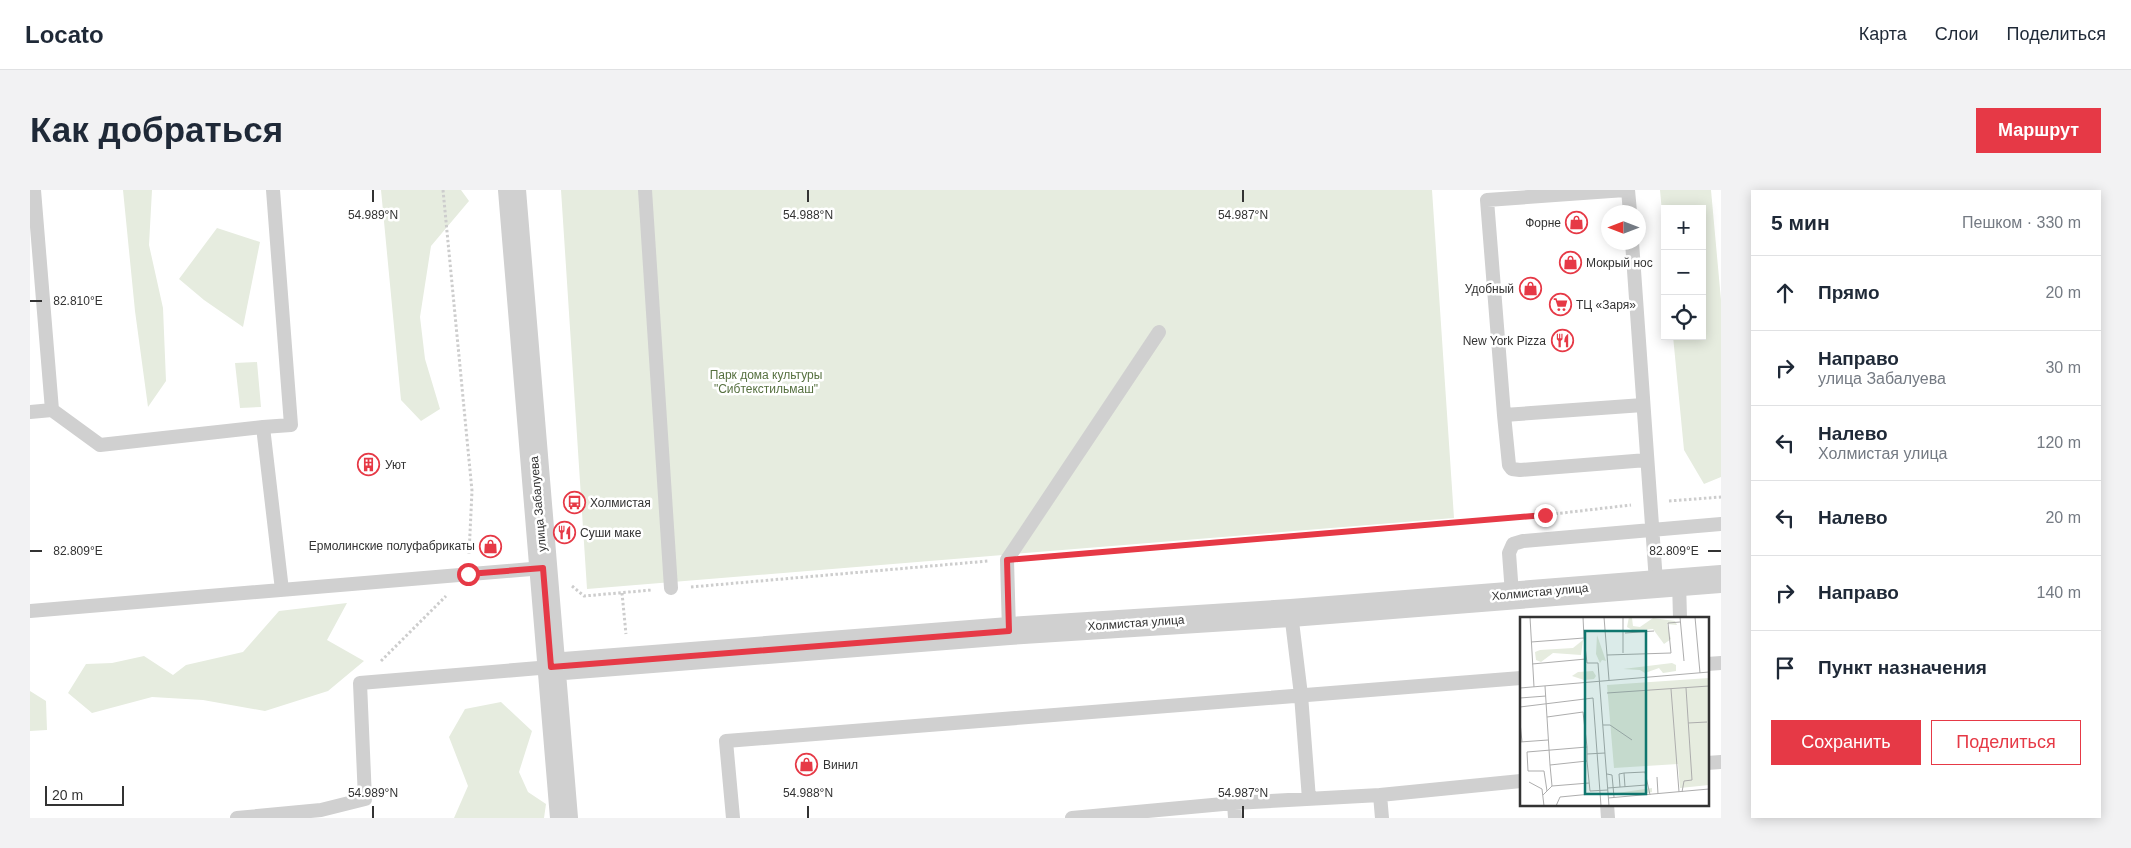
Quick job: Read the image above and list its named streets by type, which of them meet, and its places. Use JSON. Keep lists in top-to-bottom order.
{
  "streets": {
    "street": ["улица Забалуева", "Холмистая улица"]
  },
  "crossings": [
    ["улица Забалуева", "Холмистая улица"]
  ],
  "parks": ["Парк дома культуры \"Сибтекстильмаш\""],
  "places": {
    "shop": [
      "Форне",
      "Мокрый нос",
      "Удобный",
      "Ермолинские полуфабрикаты",
      "Винил"
    ],
    "supermarket": ["ТЦ «Заря»"],
    "restaurant": ["New York Pizza", "Суши маке"],
    "building": ["Уют"],
    "bus stop": ["Холмистая"]
  },
  "scale_bar": "20 m",
  "north": "left",
  "page": {
    "header": "Locato",
    "nav": ["Карта", "Слои", "Поделиться"],
    "buttons": [
      "Маршрут",
      ["Сохранить", "Поделиться"]
    ],
    "title": "Как добраться",
    "heading": ["5 мин", "Пешком · 330 m"],
    "map_buttons": ["+", "−"],
    "list": [
      ["Прямо", "20 m"],
      ["Направо", "улица Забалуева", "30 m"],
      ["Налево", "Холмистая улица", "120 m"],
      ["Налево", "20 m"],
      ["Направо", "140 m"],
      "Пункт назначения"
    ],
    "scale": "20 m"
  },
  "coordinates": [
    "54.989°N",
    "54.988°N",
    "54.987°N",
    "82.810°E",
    "82.809°E"
  ]
}
